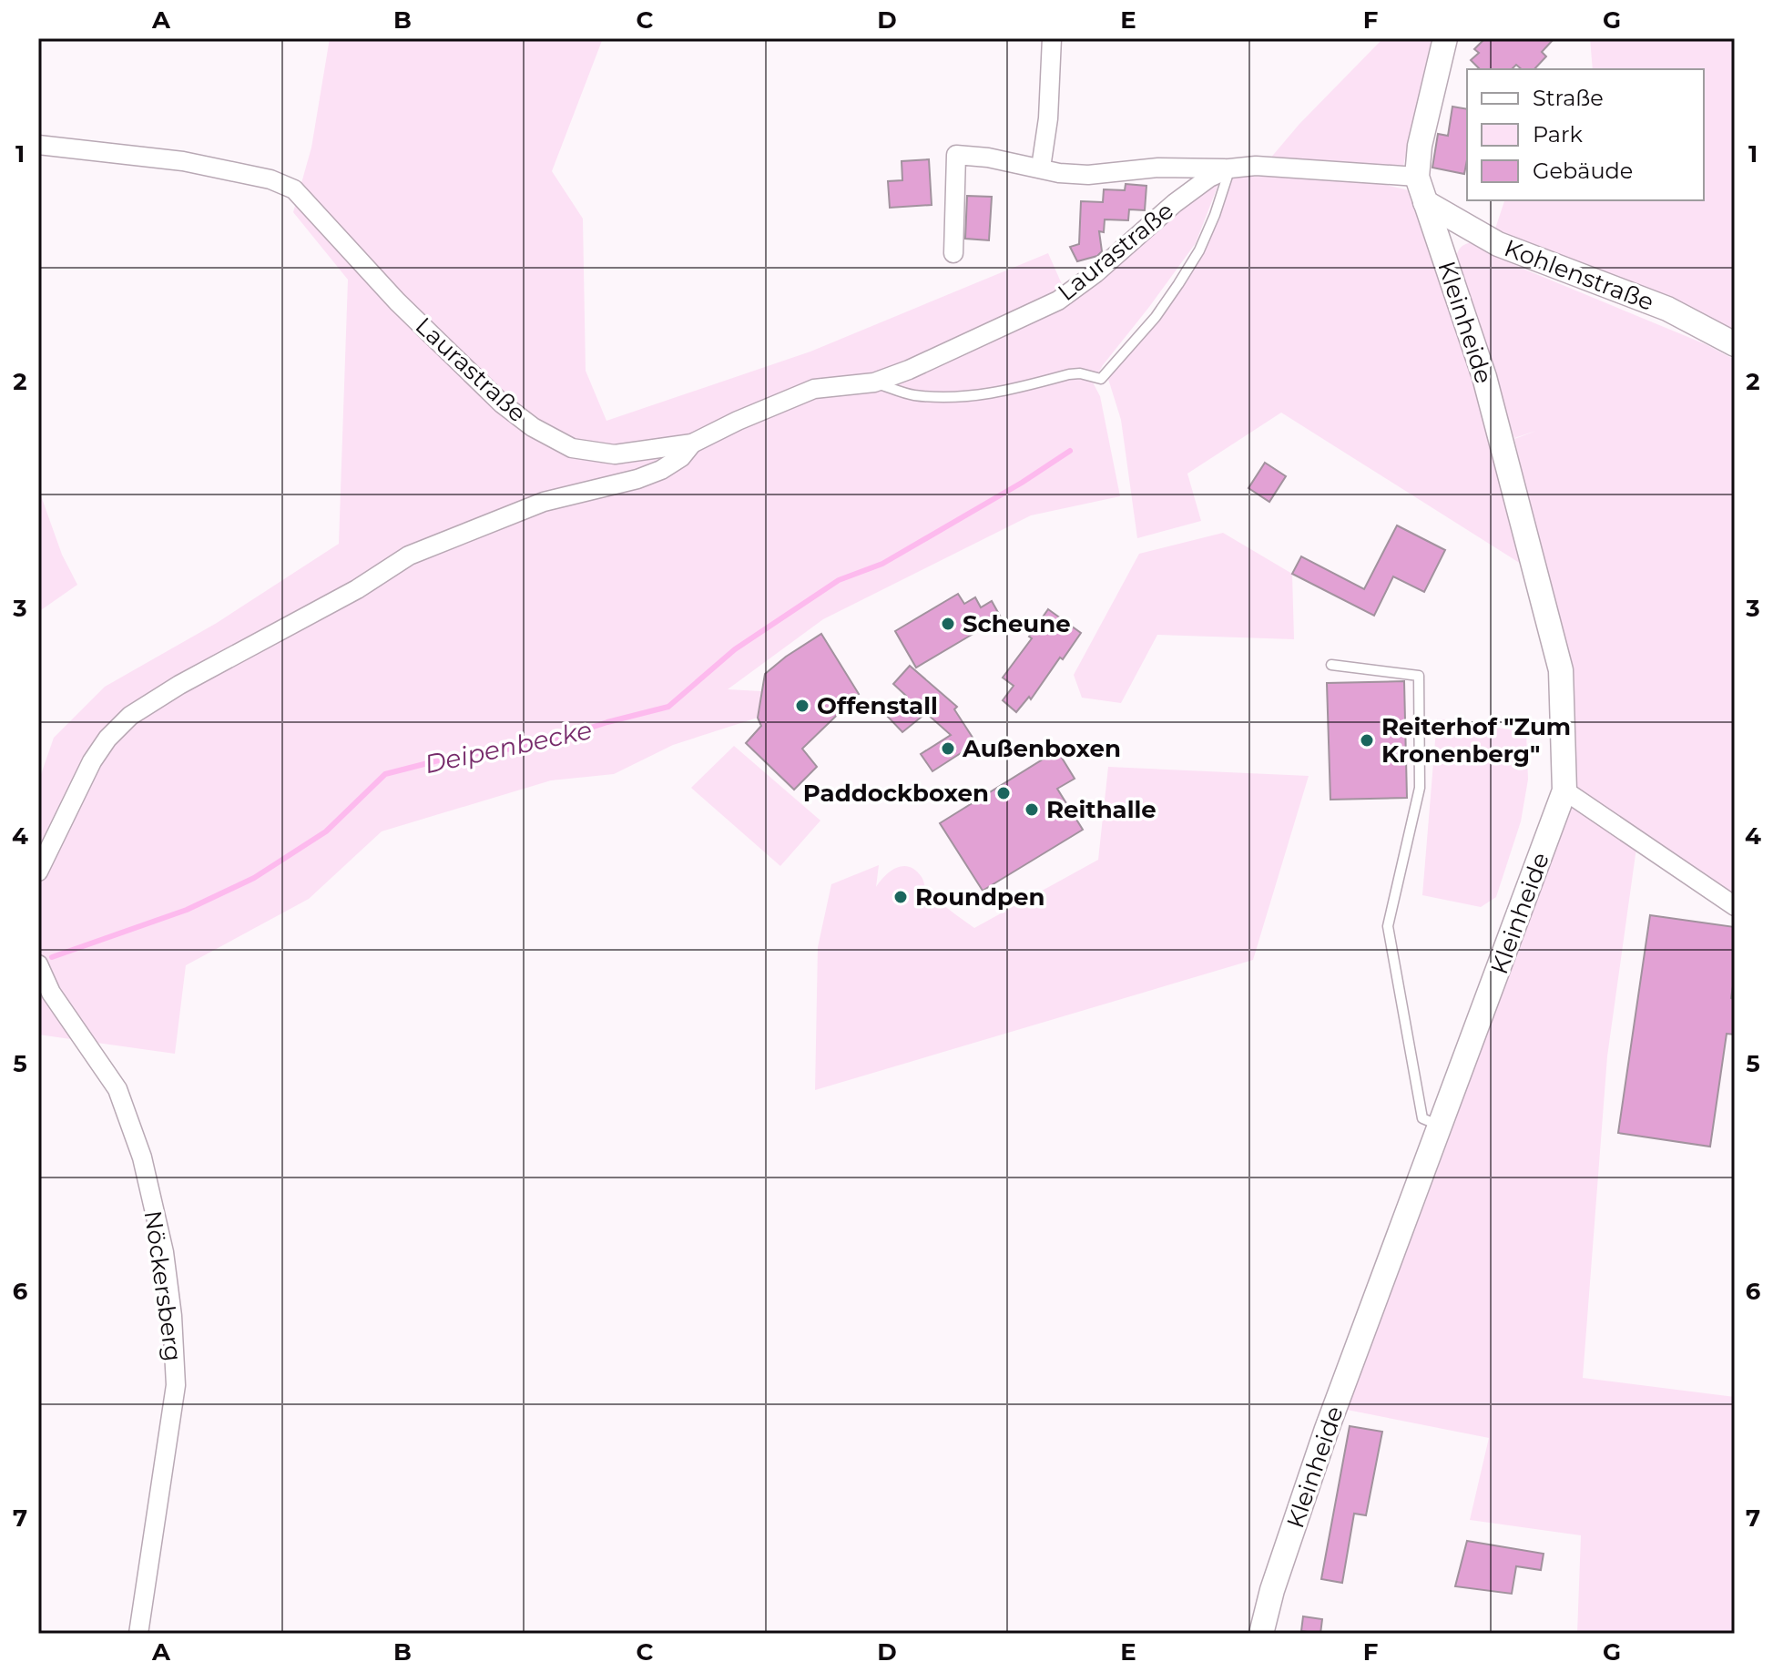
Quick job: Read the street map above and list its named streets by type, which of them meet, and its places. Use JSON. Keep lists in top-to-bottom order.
{
  "streets": {
    "street": [
      "Laurastraße",
      "Kohlenstraße",
      "Kleinheide",
      "Nöckersberg"
    ]
  },
  "crossings": [
    ["Laurastraße", "Kleinheide"],
    ["Kohlenstraße", "Kleinheide"]
  ],
  "water": ["Deipenbecke"],
  "places": [
    "Scheune",
    "Offenstall",
    "Reiterhof \"Zum Kronenberg\"",
    "Außenboxen",
    "Paddockboxen",
    "Reithalle",
    "Roundpen"
  ],
  "legend": ["Straße", "Park", "Gebäude"],
  "grid": {
    "columns": [
      "A",
      "B",
      "C",
      "D",
      "E",
      "F",
      "G"
    ],
    "rows": [
      "1",
      "2",
      "3",
      "4",
      "5",
      "6",
      "7"
    ]
  }
}
